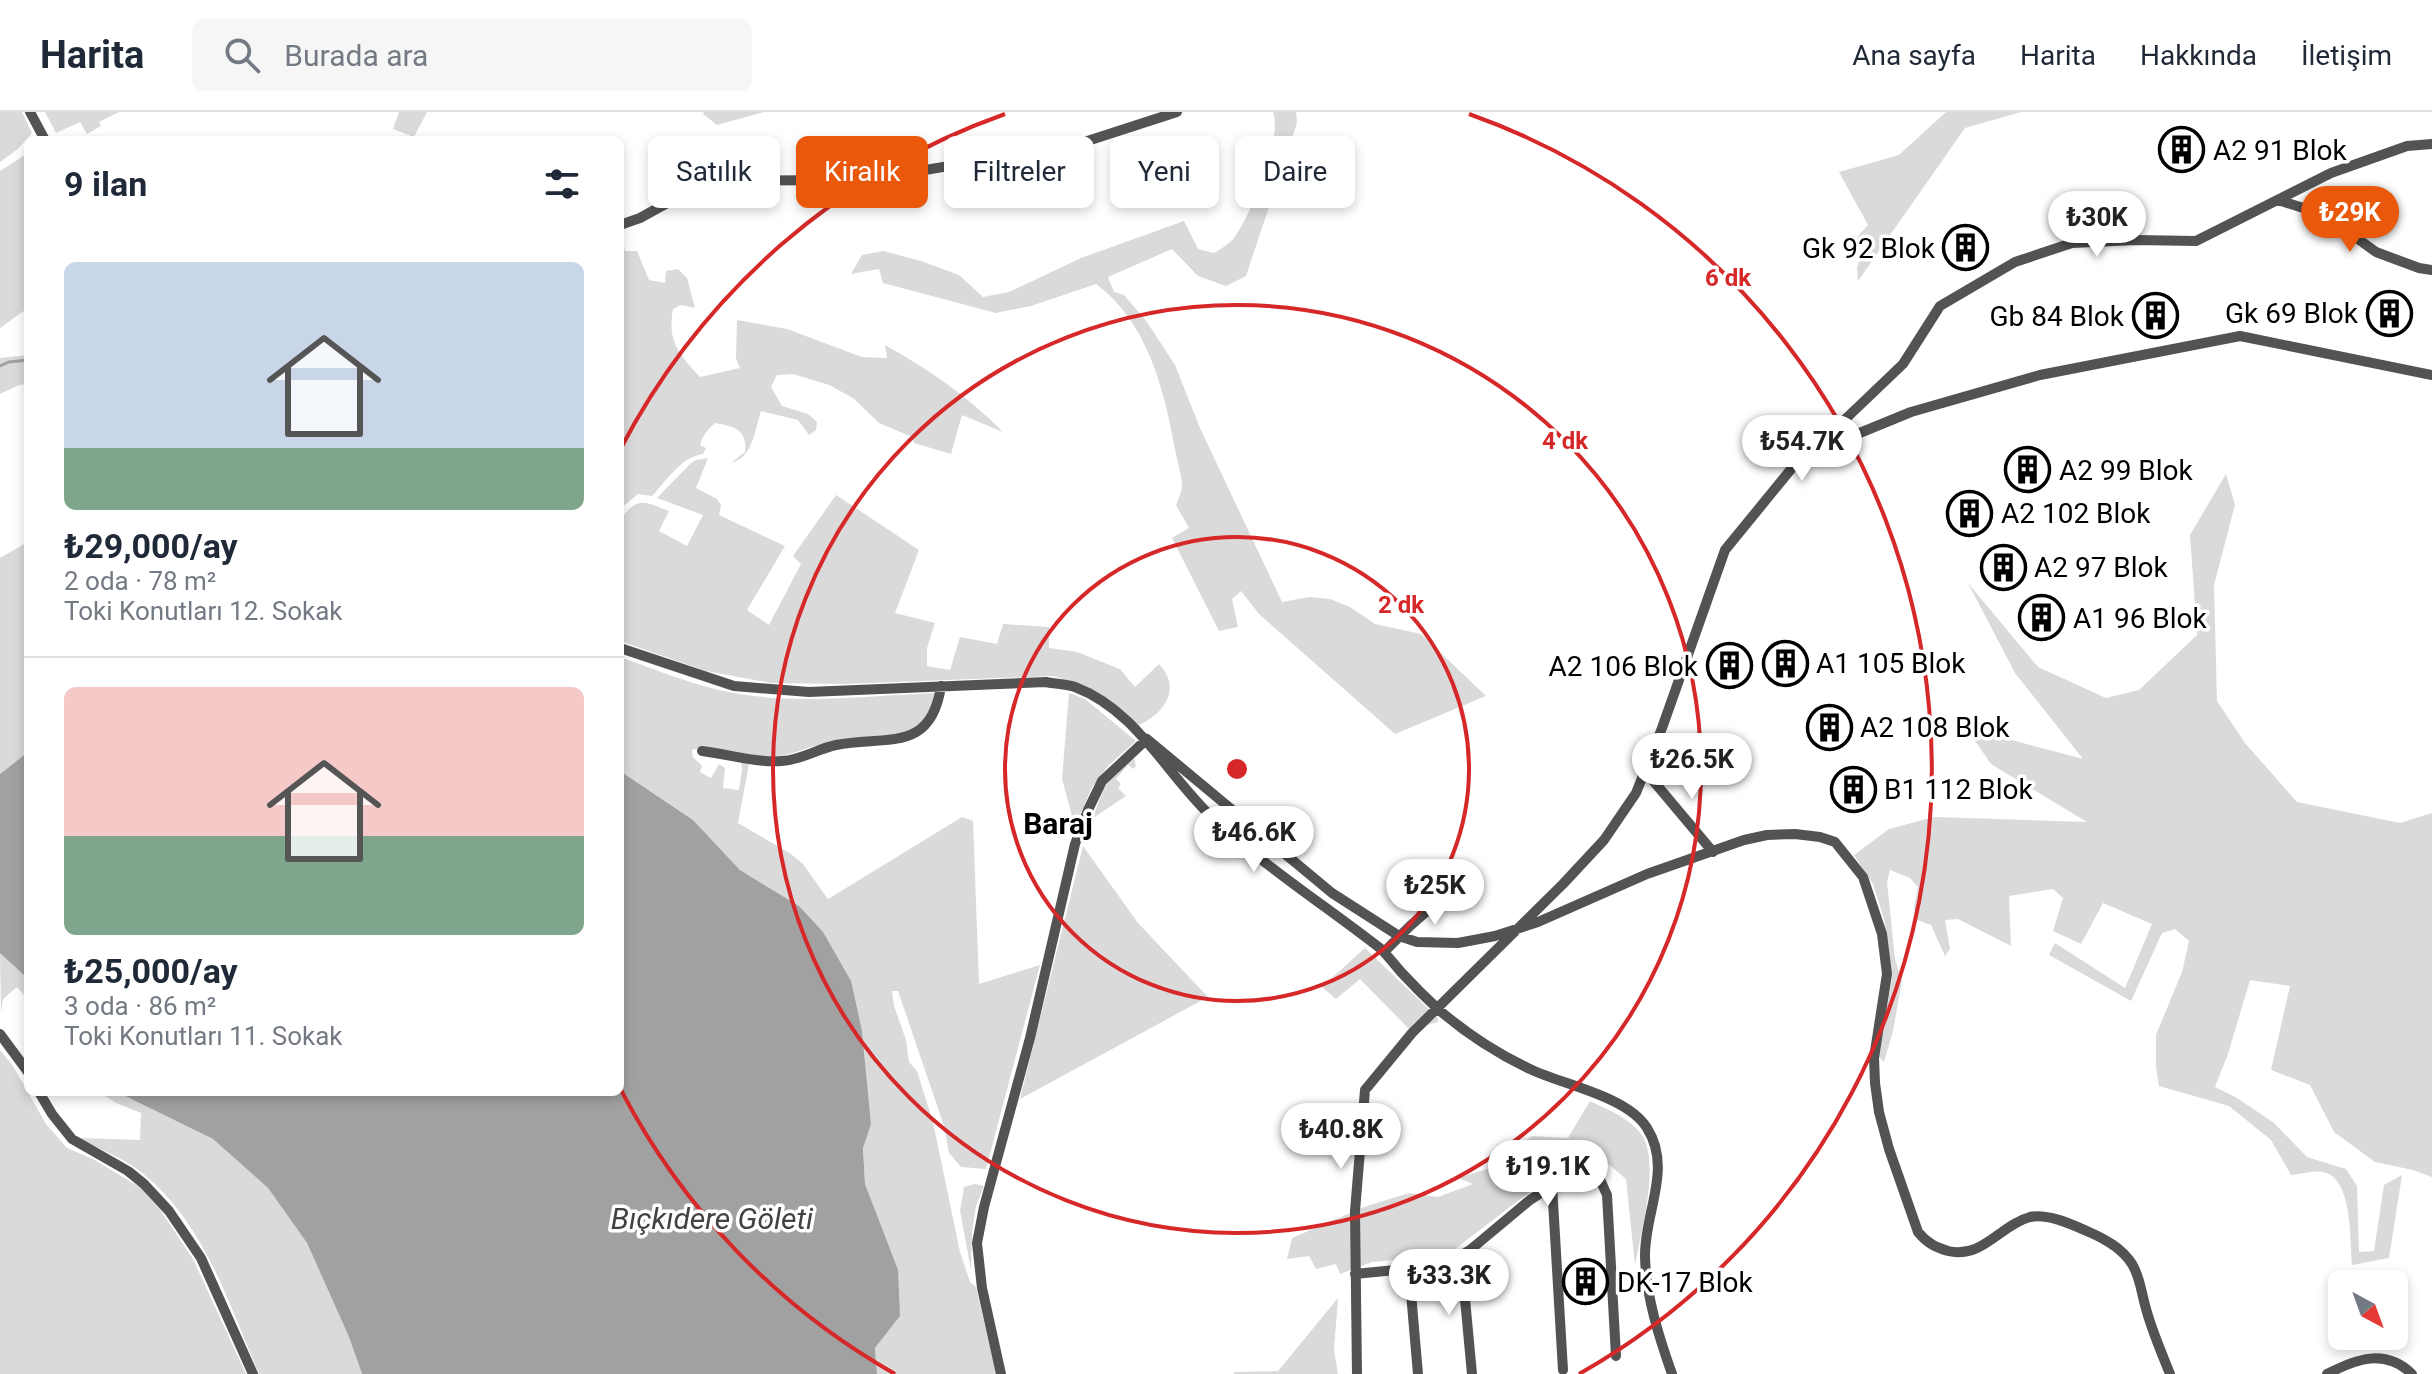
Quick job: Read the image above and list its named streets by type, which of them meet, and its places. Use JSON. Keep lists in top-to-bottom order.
{
  "districts": ["Baraj"],
  "water": ["Bıçkıdere Göleti"],
  "places": {
    "building": [
      "A2 91 Blok",
      "Gk 92 Blok",
      "Gk 69 Blok",
      "Gb 84 Blok",
      "A2 99 Blok",
      "A2 102 Blok",
      "A2 97 Blok",
      "A1 96 Blok",
      "A1 105 Blok",
      "A2 106 Blok",
      "A2 108 Blok",
      "B1 112 Blok",
      "DK-17 Blok"
    ]
  },
  "north": "bottom right",
  "page": {
    "header": "Harita",
    "search": "Burada ara",
    "nav": [
      "Ana sayfa",
      "Harita",
      "Hakkında",
      "İletişim"
    ],
    "chip": [
      "Satılık",
      "Kiralık",
      "Filtreler",
      "Yeni",
      "Daire"
    ],
    "heading": "9 ilan",
    "price": [
      "₺29K",
      "₺30K",
      "₺54.7K",
      "₺26.5K",
      "₺46.6K",
      "₺25K",
      "₺40.8K",
      "₺19.1K",
      "₺33.3K"
    ],
    "list": [
      {
        "name": "₺29,000/ay",
        "note": "2 oda · 78 m² · Toki Konutları 12. Sokak"
      },
      {
        "name": "₺25,000/ay",
        "note": "3 oda · 86 m² · Toki Konutları 11. Sokak"
      }
    ]
  },
  "rings": ["6 dk", "4 dk", "2 dk"]
}
